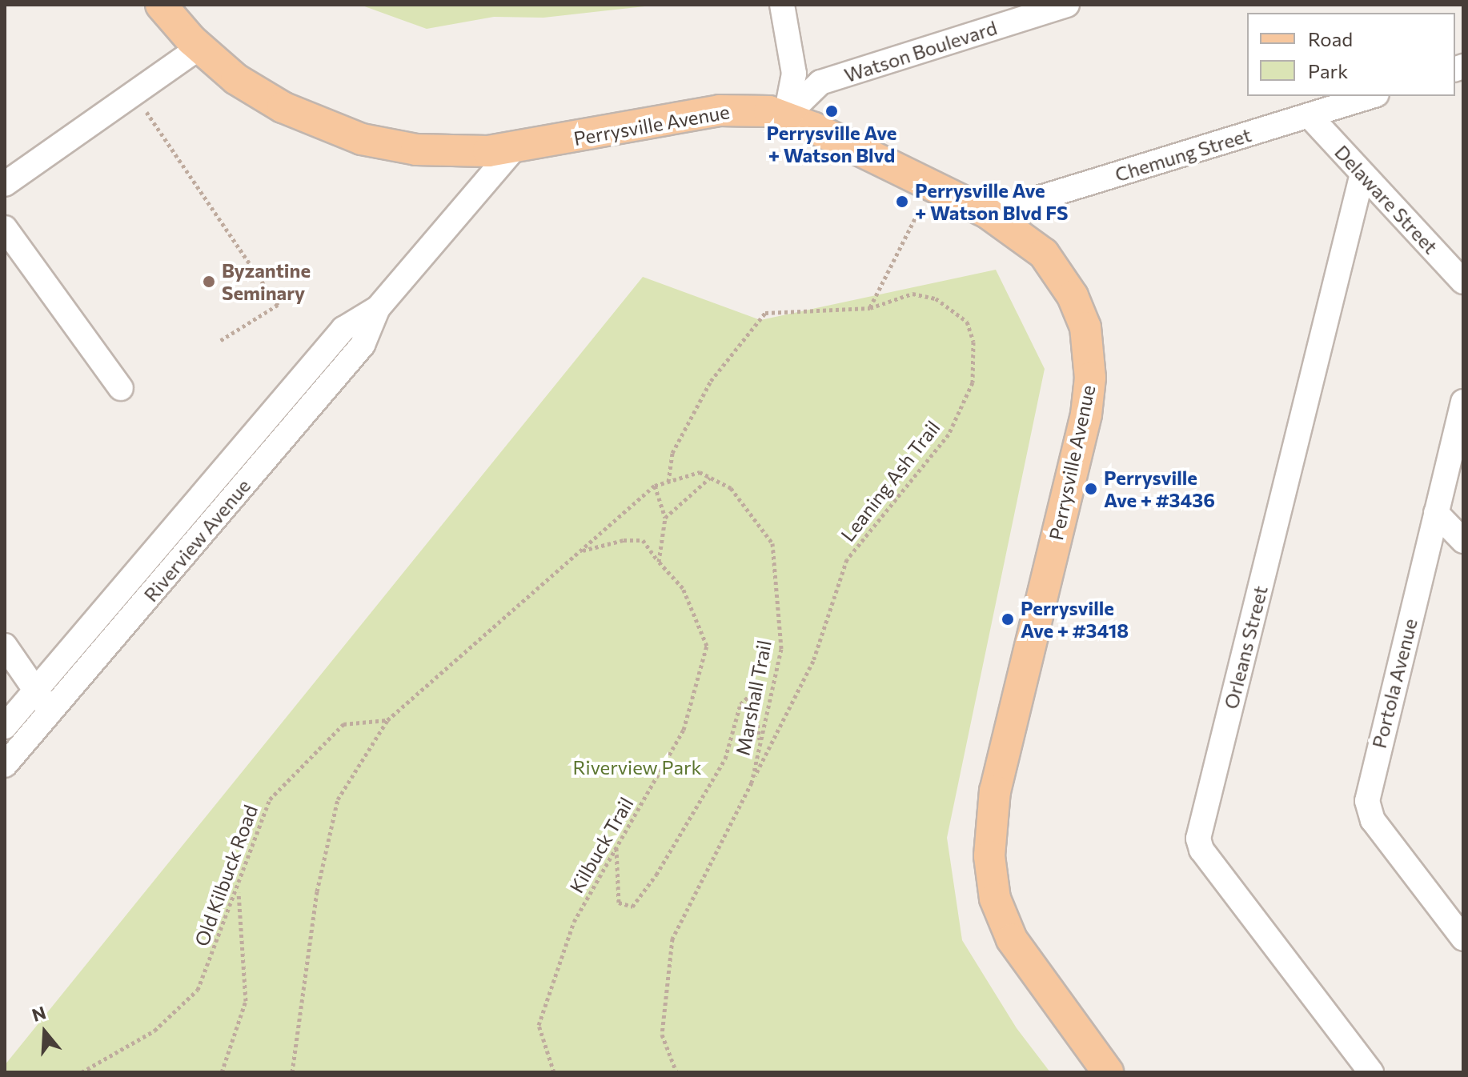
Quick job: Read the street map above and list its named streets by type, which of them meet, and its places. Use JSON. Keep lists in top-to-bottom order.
{
  "streets": {
    "main road": ["Perrysville Avenue"],
    "street": [
      "Watson Boulevard",
      "Chemung Street",
      "Delaware Street",
      "Riverview Avenue",
      "Orleans Street",
      "Portola Avenue"
    ],
    "path": [
      "Leaning Ash Trail",
      "Marshall Trail",
      "Kilbuck Trail",
      "Old Kilbuck Road"
    ]
  },
  "crossings": [
    ["Watson Boulevard", "Perrysville Avenue"],
    ["Perrysville Avenue", "Chemung Street"],
    ["Perrysville Avenue", "Riverview Avenue"],
    ["Chemung Street", "Delaware Street"],
    ["Delaware Street", "Orleans Street"],
    ["Leaning Ash Trail", "Marshall Trail"]
  ],
  "parks": ["Riverview Park"],
  "places": [
    "Perrysville Ave + Watson Blvd",
    "Perrysville Ave + Watson Blvd FS",
    "Byzantine Seminary",
    "Perrysville Ave + #3436",
    "Perrysville Ave + #3418"
  ],
  "legend": ["Road", "Park"],
  "north": "top"
}
